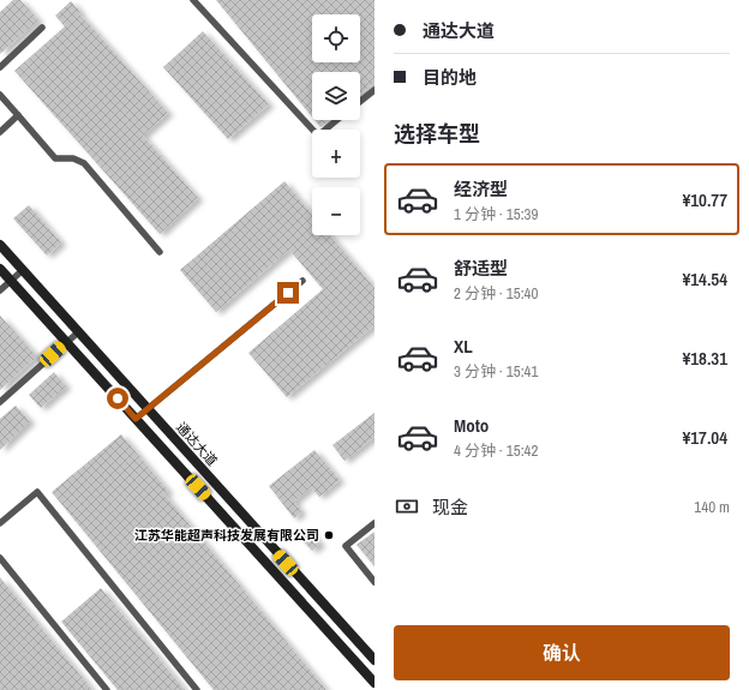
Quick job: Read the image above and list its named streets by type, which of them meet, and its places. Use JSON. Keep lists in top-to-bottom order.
{
  "streets": {
    "main road": ["通达大道"]
  },
  "places": ["江苏华能超声科技发展有限公司"],
  "page": {
    "banner": ["通达大道", "目的地"],
    "map_buttons": ["+", "−"],
    "heading": "选择车型",
    "list": [
      {
        "name": "经济型",
        "note": "1 分钟 · 15:39",
        "value": "¥10.77"
      },
      {
        "name": "舒适型",
        "note": "2 分钟 · 15:40",
        "value": "¥14.54"
      },
      {
        "name": "XL",
        "note": "3 分钟 · 15:41",
        "value": "¥18.31"
      },
      {
        "name": "Moto",
        "note": "4 分钟 · 15:42",
        "value": "¥17.04"
      }
    ],
    "pay": ["现金", "140 m"],
    "buttons": "确认"
  }
}
